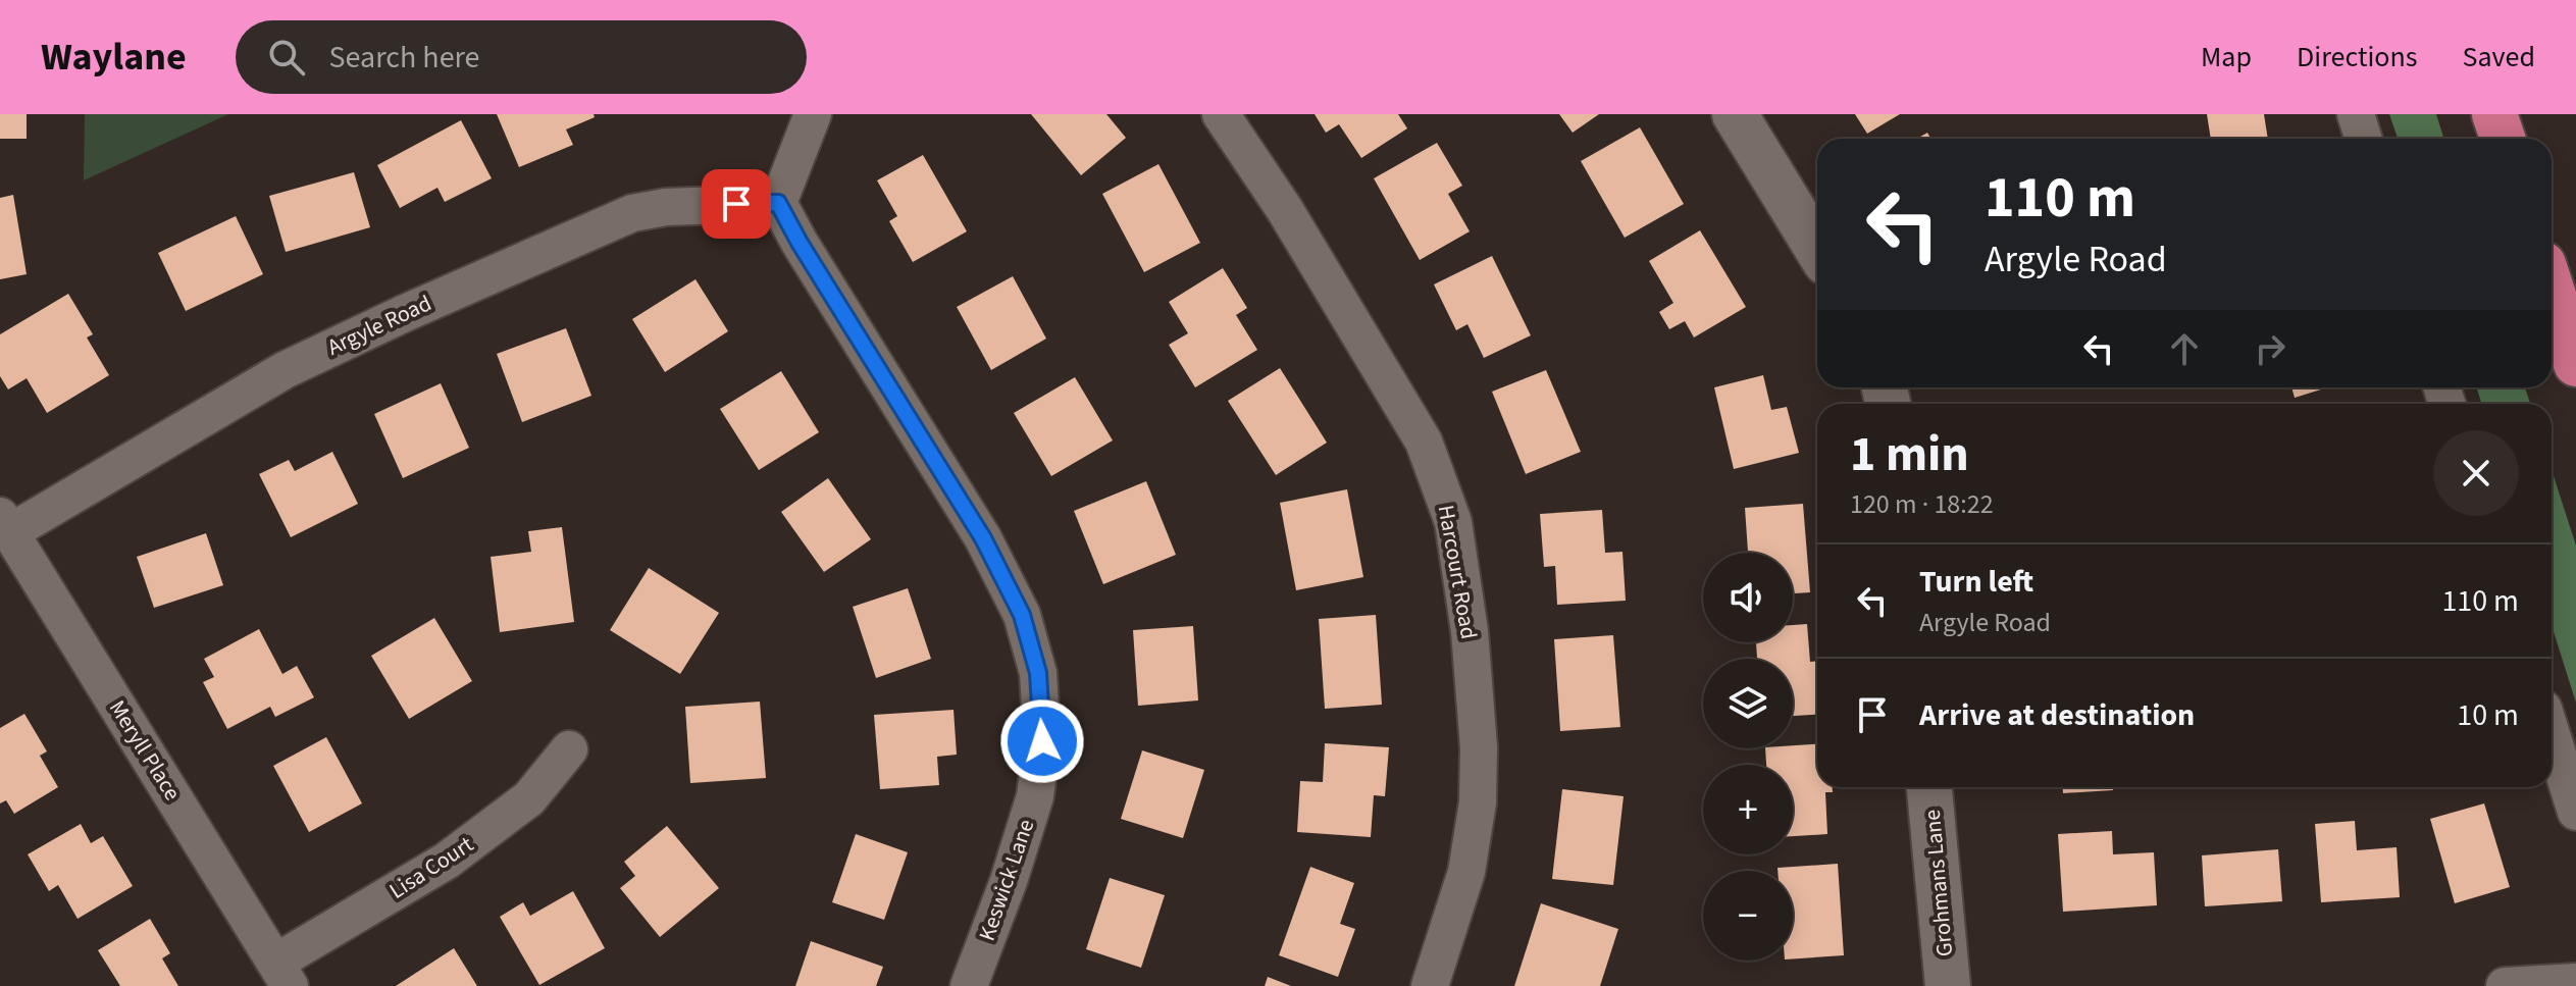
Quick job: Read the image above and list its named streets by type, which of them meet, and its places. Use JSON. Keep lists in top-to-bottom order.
{
  "streets": {
    "street": [
      "Argyle Road",
      "Harcourt Road",
      "Meryll Place",
      "Lisa Court",
      "Keswick Lane",
      "Grohmans Lane"
    ]
  },
  "crossings": [
    ["Argyle Road", "Meryll Place"],
    ["Argyle Road", "Keswick Lane"],
    ["Meryll Place", "Lisa Court"]
  ],
  "page": {
    "header": "Waylane",
    "search": "Search here",
    "nav": ["Map", "Directions", "Saved"],
    "turn": ["110 m", "Argyle Road"],
    "heading": ["1 min", "120 m · 18:22"],
    "list": [
      {
        "name": "Turn left",
        "note": "Argyle Road",
        "value": "110 m"
      },
      {
        "name": "Arrive at destination",
        "value": "10 m"
      }
    ],
    "map_buttons": ["+", "−"]
  }
}
